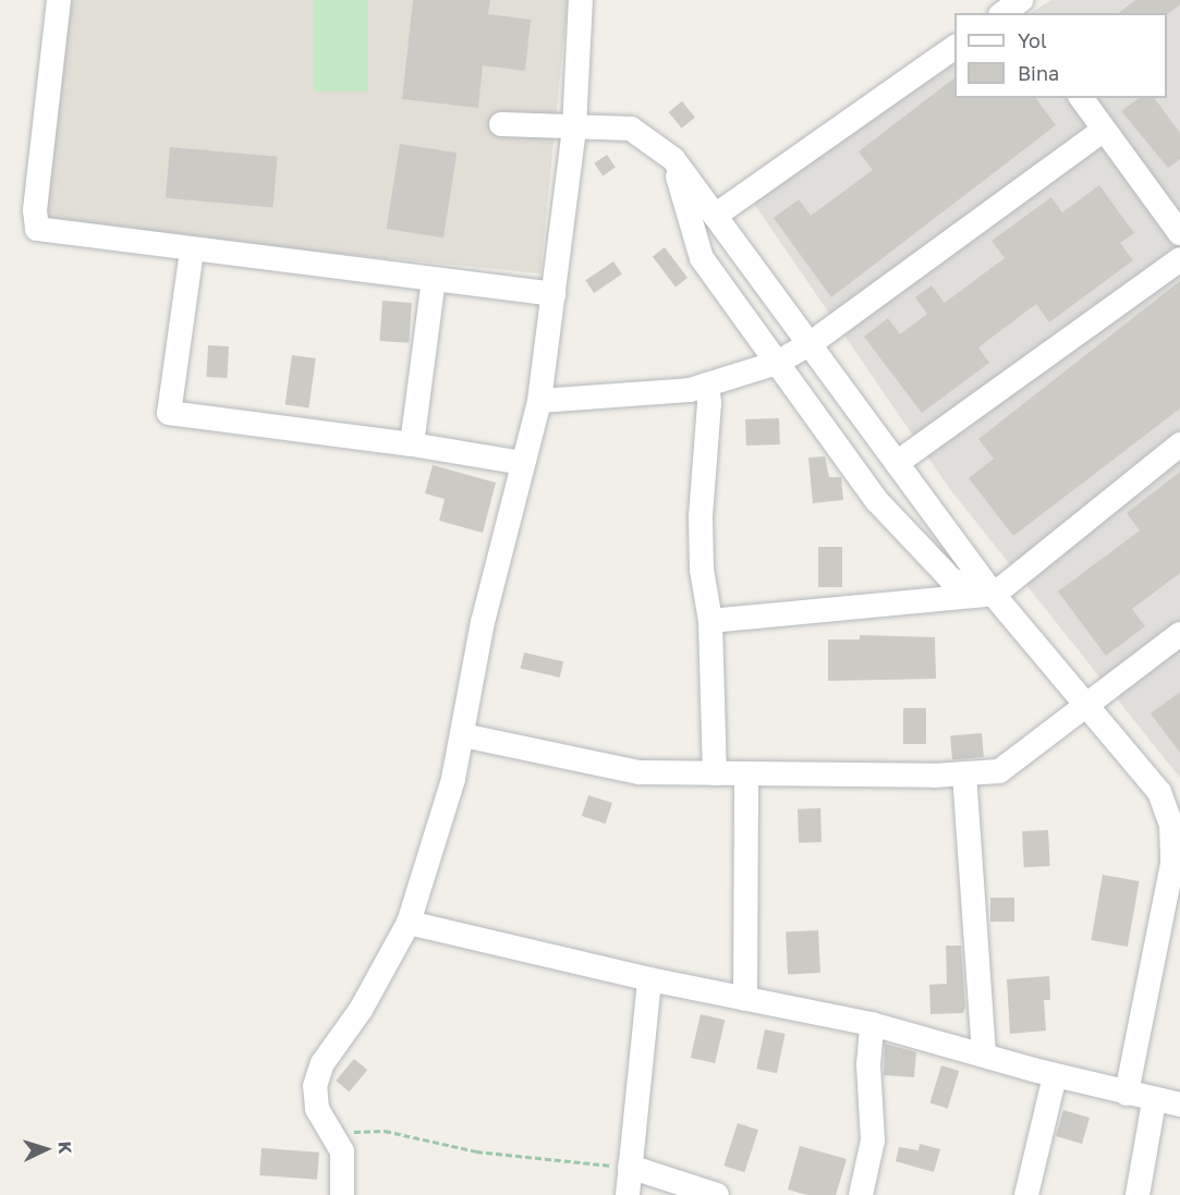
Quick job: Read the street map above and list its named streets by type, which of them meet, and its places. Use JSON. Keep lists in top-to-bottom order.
{
  "legend": ["Yol", "Bina"],
  "north": "right"
}
